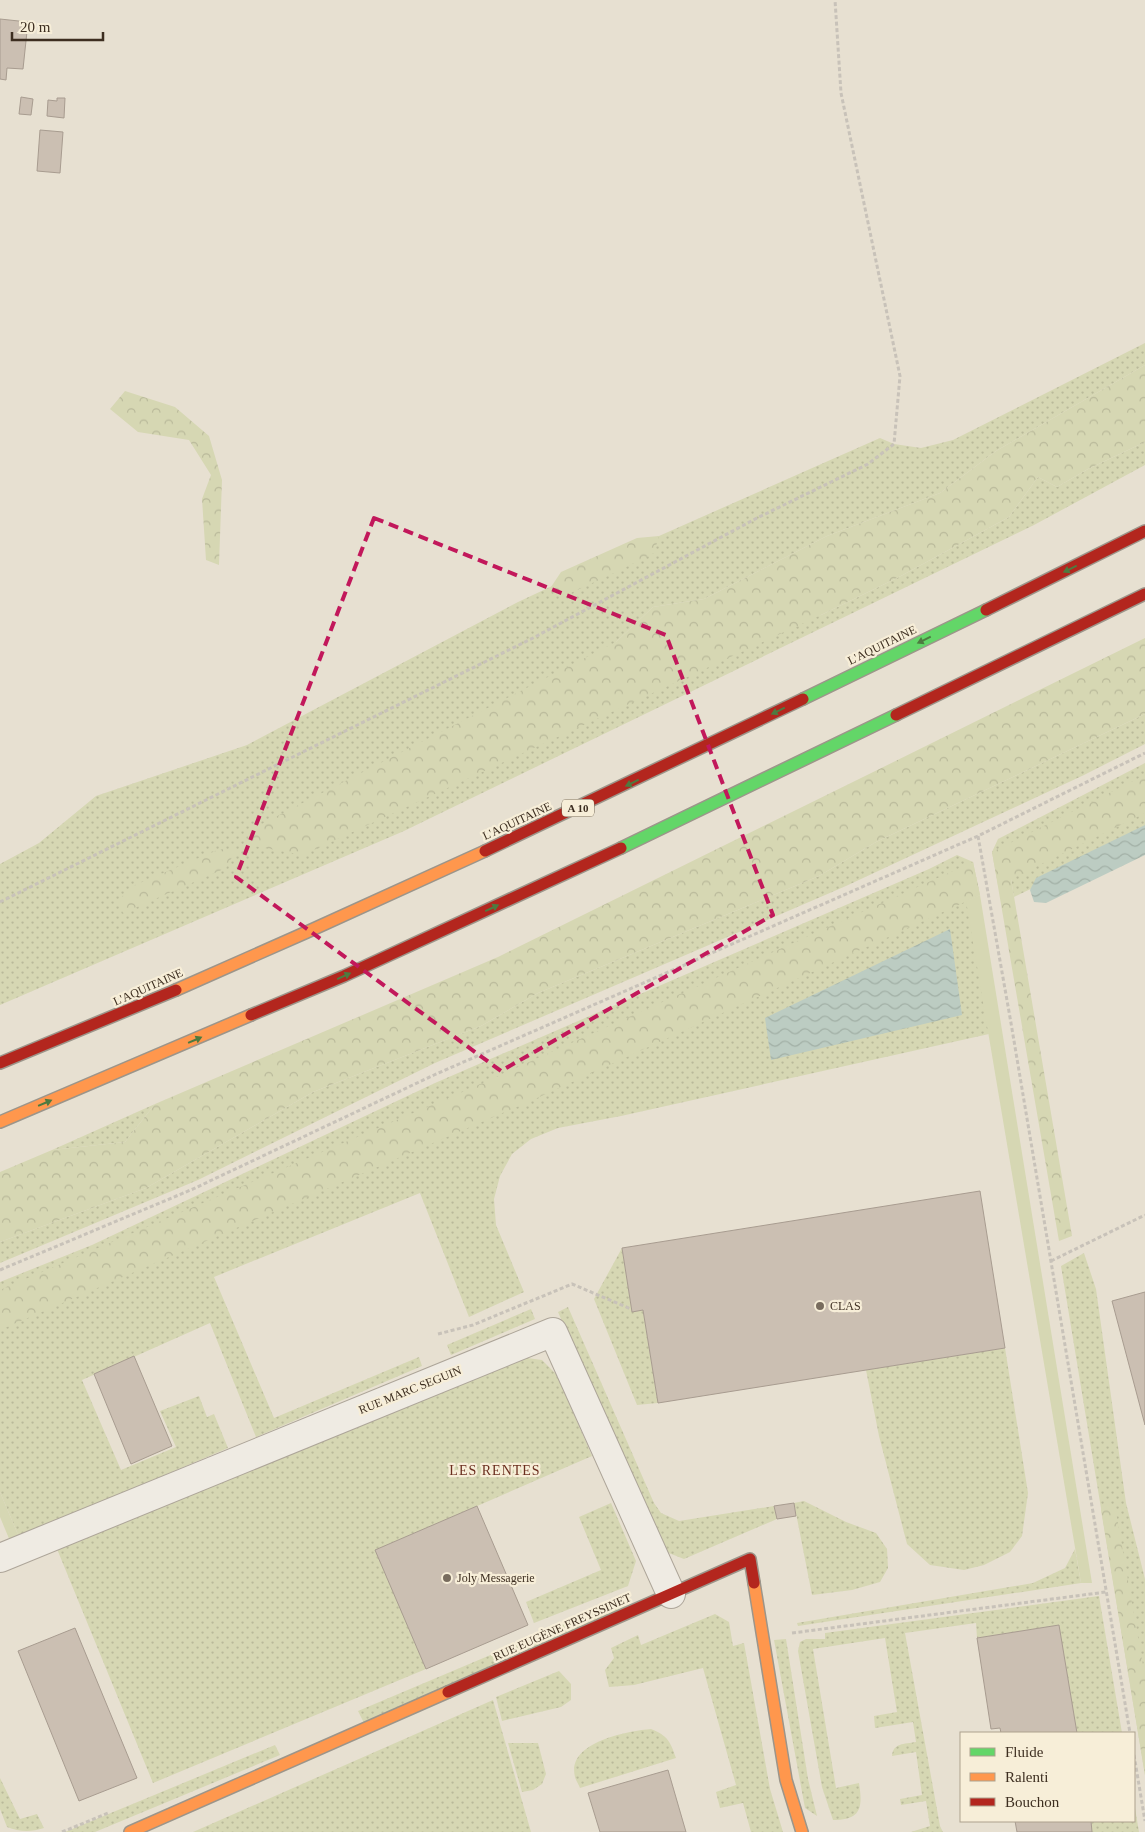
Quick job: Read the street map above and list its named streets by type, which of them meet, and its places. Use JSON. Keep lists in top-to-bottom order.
{
  "streets": {
    "main road": ["L'AQUITAINE", "A 10", "RUE EUGÈNE FREYSSINET"],
    "street": ["RUE MARC SEGUIN"]
  },
  "crossings": [
    ["RUE MARC SEGUIN", "RUE EUGÈNE FREYSSINET"]
  ],
  "districts": ["LES RENTES"],
  "places": ["CLAS", "Joly Messagerie"],
  "legend": ["Fluide", "Ralenti", "Bouchon"],
  "scale_bar": "20 m"
}
